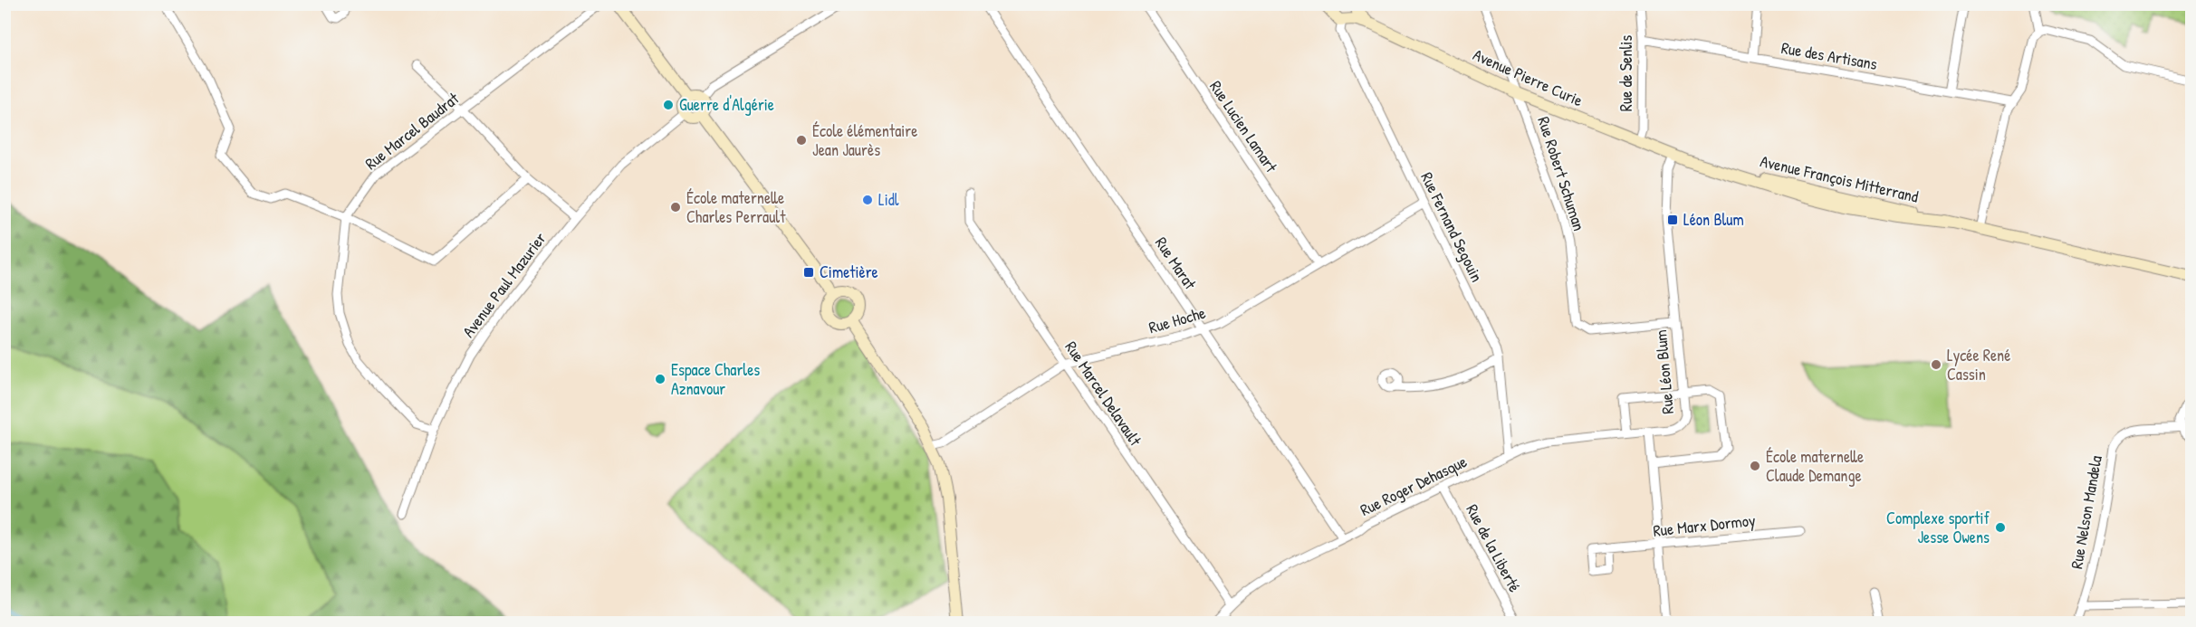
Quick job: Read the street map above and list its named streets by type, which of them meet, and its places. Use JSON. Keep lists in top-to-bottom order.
{
  "streets": {
    "main road": ["Avenue Pierre Curie", "Avenue François Mitterrand"],
    "street": [
      "Rue des Artisans",
      "Rue de Senlis",
      "Rue Lucien Lamart",
      "Rue Marcel Baudrat",
      "Rue Robert Schuman",
      "Rue Fernand Segouin",
      "Rue Marat",
      "Avenue Paul Mazurier",
      "Rue Hoche",
      "Rue Léon Blum",
      "Rue Marcel Delavault",
      "Rue Roger Dehasque",
      "Rue Nelson Mandela",
      "Rue Marx Dormoy",
      "Rue de la Liberté"
    ]
  },
  "crossings": [
    ["Rue des Artisans", "Rue de Senlis"],
    ["Rue de Senlis", "Avenue Pierre Curie"],
    ["Avenue Pierre Curie", "Rue Robert Schuman"],
    ["Avenue Pierre Curie", "Avenue François Mitterrand"],
    ["Avenue Pierre Curie", "Rue Fernand Segouin"],
    ["Avenue Pierre Curie", "Rue Léon Blum"],
    ["Rue Lucien Lamart", "Rue Hoche"],
    ["Rue Marcel Baudrat", "Avenue Paul Mazurier"],
    ["Rue Robert Schuman", "Rue Léon Blum"],
    ["Avenue François Mitterrand", "Rue Léon Blum"],
    ["Rue Fernand Segouin", "Rue Hoche"],
    ["Rue Fernand Segouin", "Rue Roger Dehasque"],
    ["Rue Marat", "Rue Hoche"],
    ["Rue Marat", "Rue Roger Dehasque"],
    ["Rue Hoche", "Rue Marcel Delavault"],
    ["Rue Léon Blum", "Rue Roger Dehasque"],
    ["Rue Léon Blum", "Rue Marx Dormoy"],
    ["Rue Marcel Delavault", "Rue Roger Dehasque"],
    ["Rue Roger Dehasque", "Rue de la Liberté"]
  ],
  "places": {
    "other": [
      "Guerre d'Algérie",
      "École élémentaire Jean Jaurès",
      "Lidl",
      "École maternelle Charles Perrault",
      "Lycée René Cassin",
      "Espace Charles Aznavour",
      "École maternelle Claude Demange",
      "Complexe sportif Jesse Owens"
    ],
    "transit": ["Léon Blum", "Cimetière"]
  }
}
